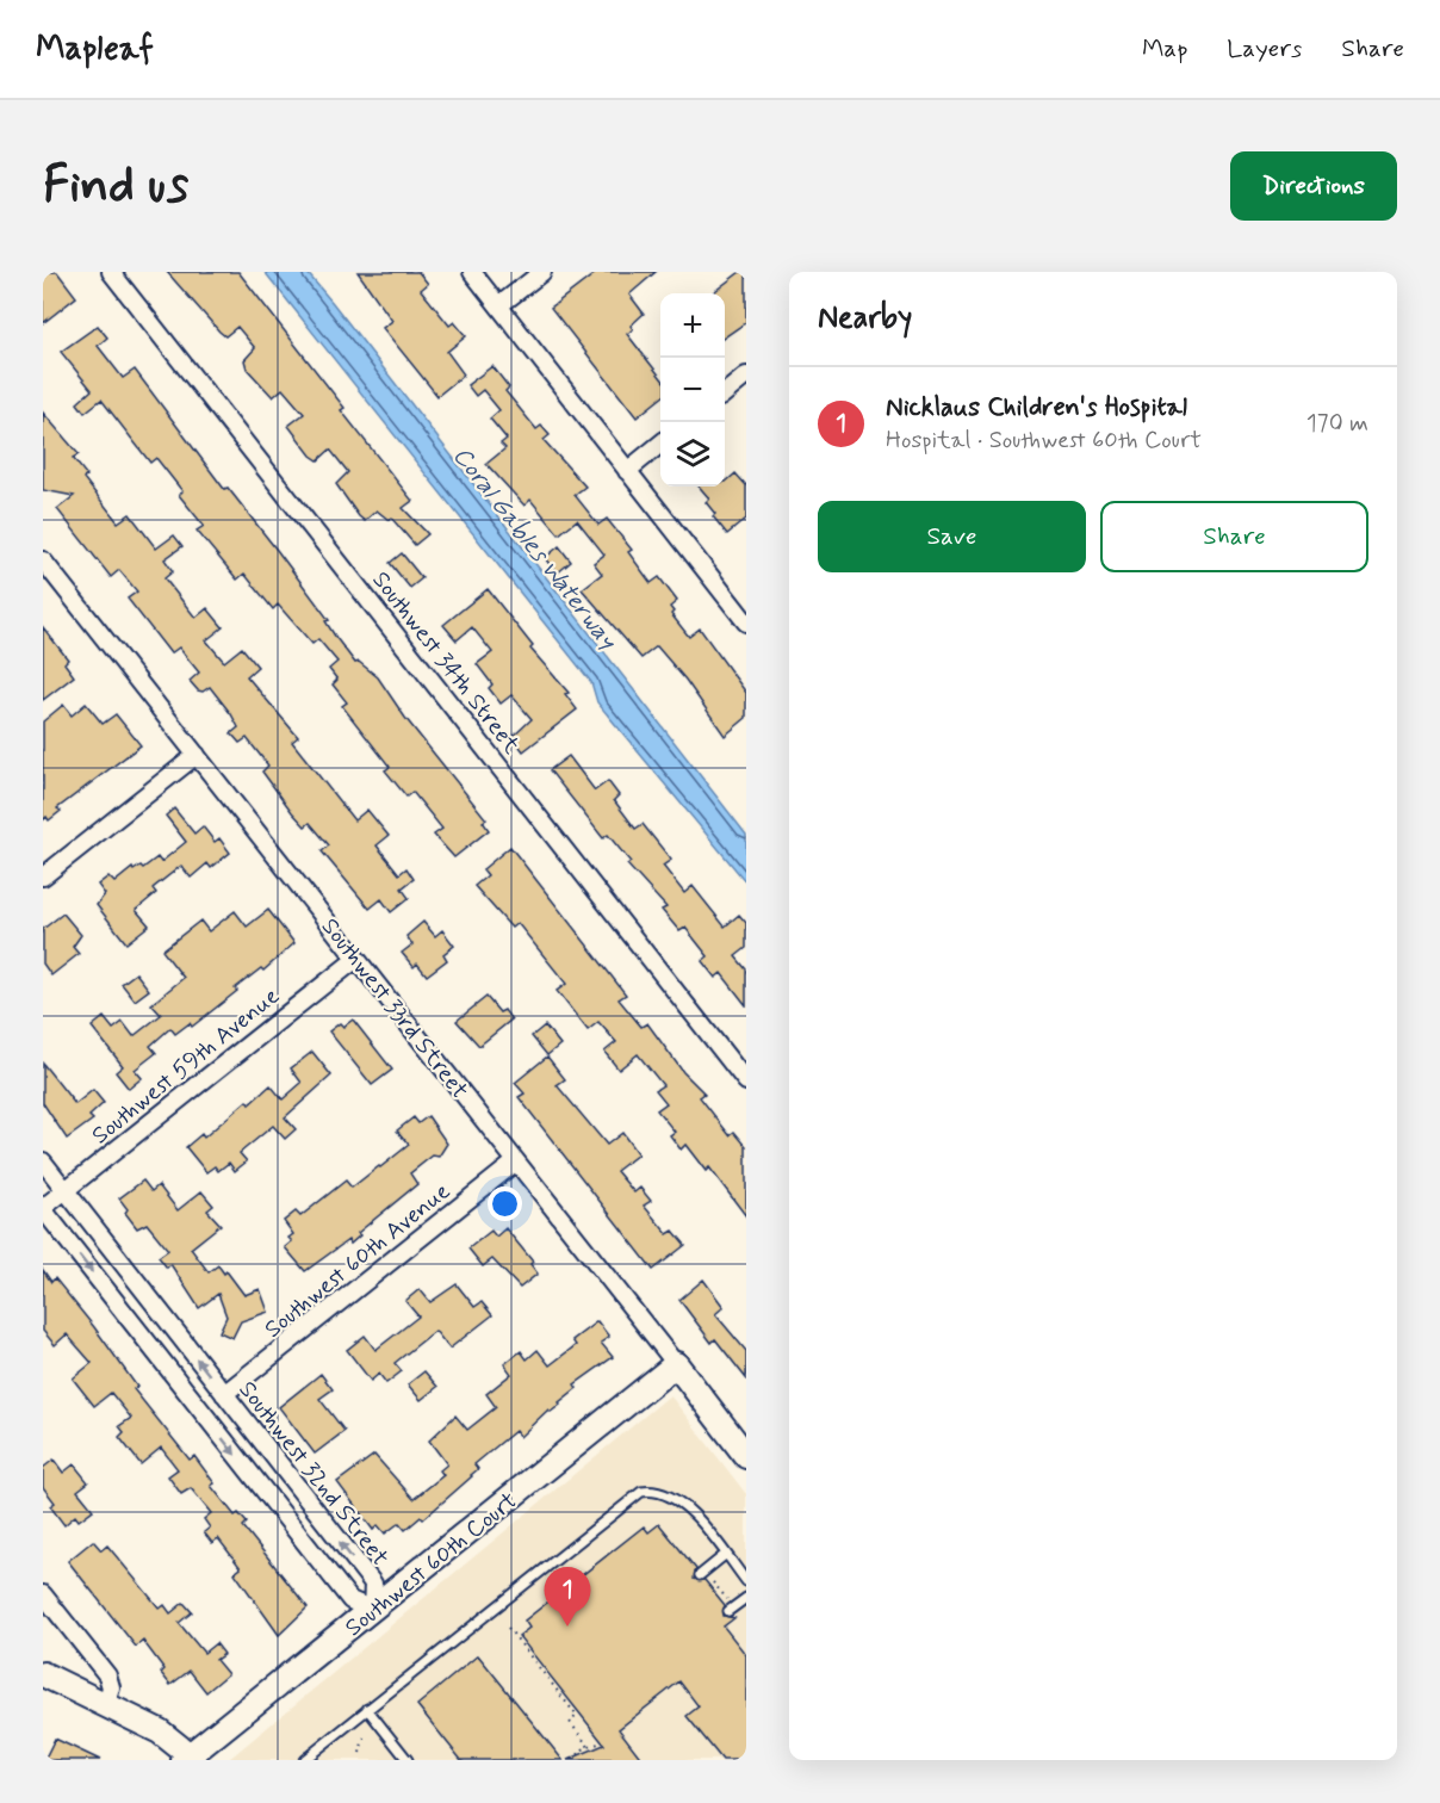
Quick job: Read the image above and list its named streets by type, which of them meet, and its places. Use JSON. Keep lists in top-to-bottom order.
{
  "streets": {
    "street": [
      "Southwest 34th Street",
      "Southwest 33rd Street",
      "Southwest 59th Avenue",
      "Southwest 60th Avenue",
      "Southwest 32nd Street",
      "Southwest 60th Court"
    ]
  },
  "crossings": [
    ["Southwest 33rd Street", "Southwest 59th Avenue"],
    ["Southwest 33rd Street", "Southwest 60th Avenue"],
    ["Southwest 33rd Street", "Southwest 60th Court"],
    ["Southwest 59th Avenue", "Southwest 32nd Street"],
    ["Southwest 60th Avenue", "Southwest 32nd Street"],
    ["Southwest 32nd Street", "Southwest 60th Court"]
  ],
  "water": ["Coral Gables Waterway"],
  "page": {
    "header": "Mapleaf",
    "nav": ["Map", "Layers", "Share"],
    "buttons": [
      "Directions",
      ["Save", "Share"]
    ],
    "title": "Find us",
    "heading": "Nearby",
    "map_buttons": ["+", "−"],
    "list": [
      {
        "mark": "1",
        "name": "Nicklaus Children's Hospital",
        "note": "Hospital · Southwest 60th Court",
        "value": "170 m"
      }
    ],
    "pins": "1"
  }
}
